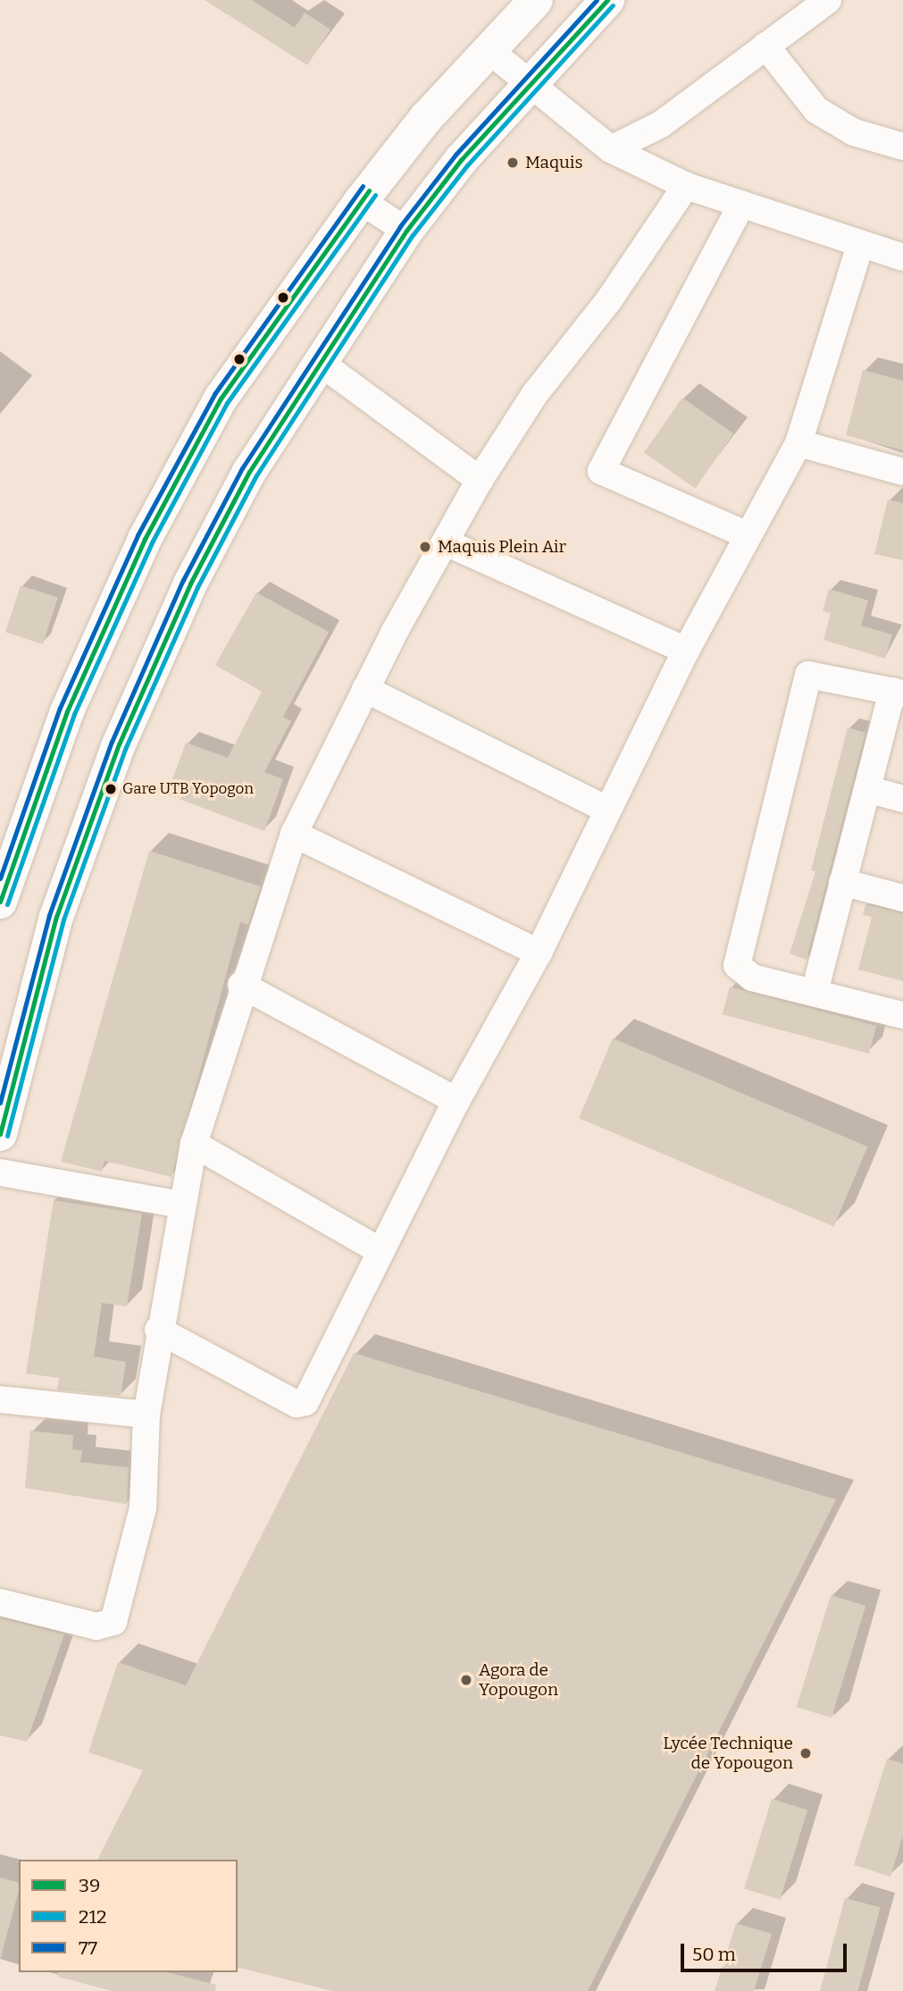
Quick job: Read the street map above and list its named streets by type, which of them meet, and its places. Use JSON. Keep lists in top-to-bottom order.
{
  "places": [
    "Maquis",
    "Maquis Plein Air",
    "Gare UTB Yopogon",
    "Agora de Yopougon",
    "Lycée Technique de Yopougon"
  ],
  "lines": ["transit line 39", "transit line 77", "transit line 212"],
  "legend": ["39", "212", "77"],
  "scale_bar": "50 m"
}
